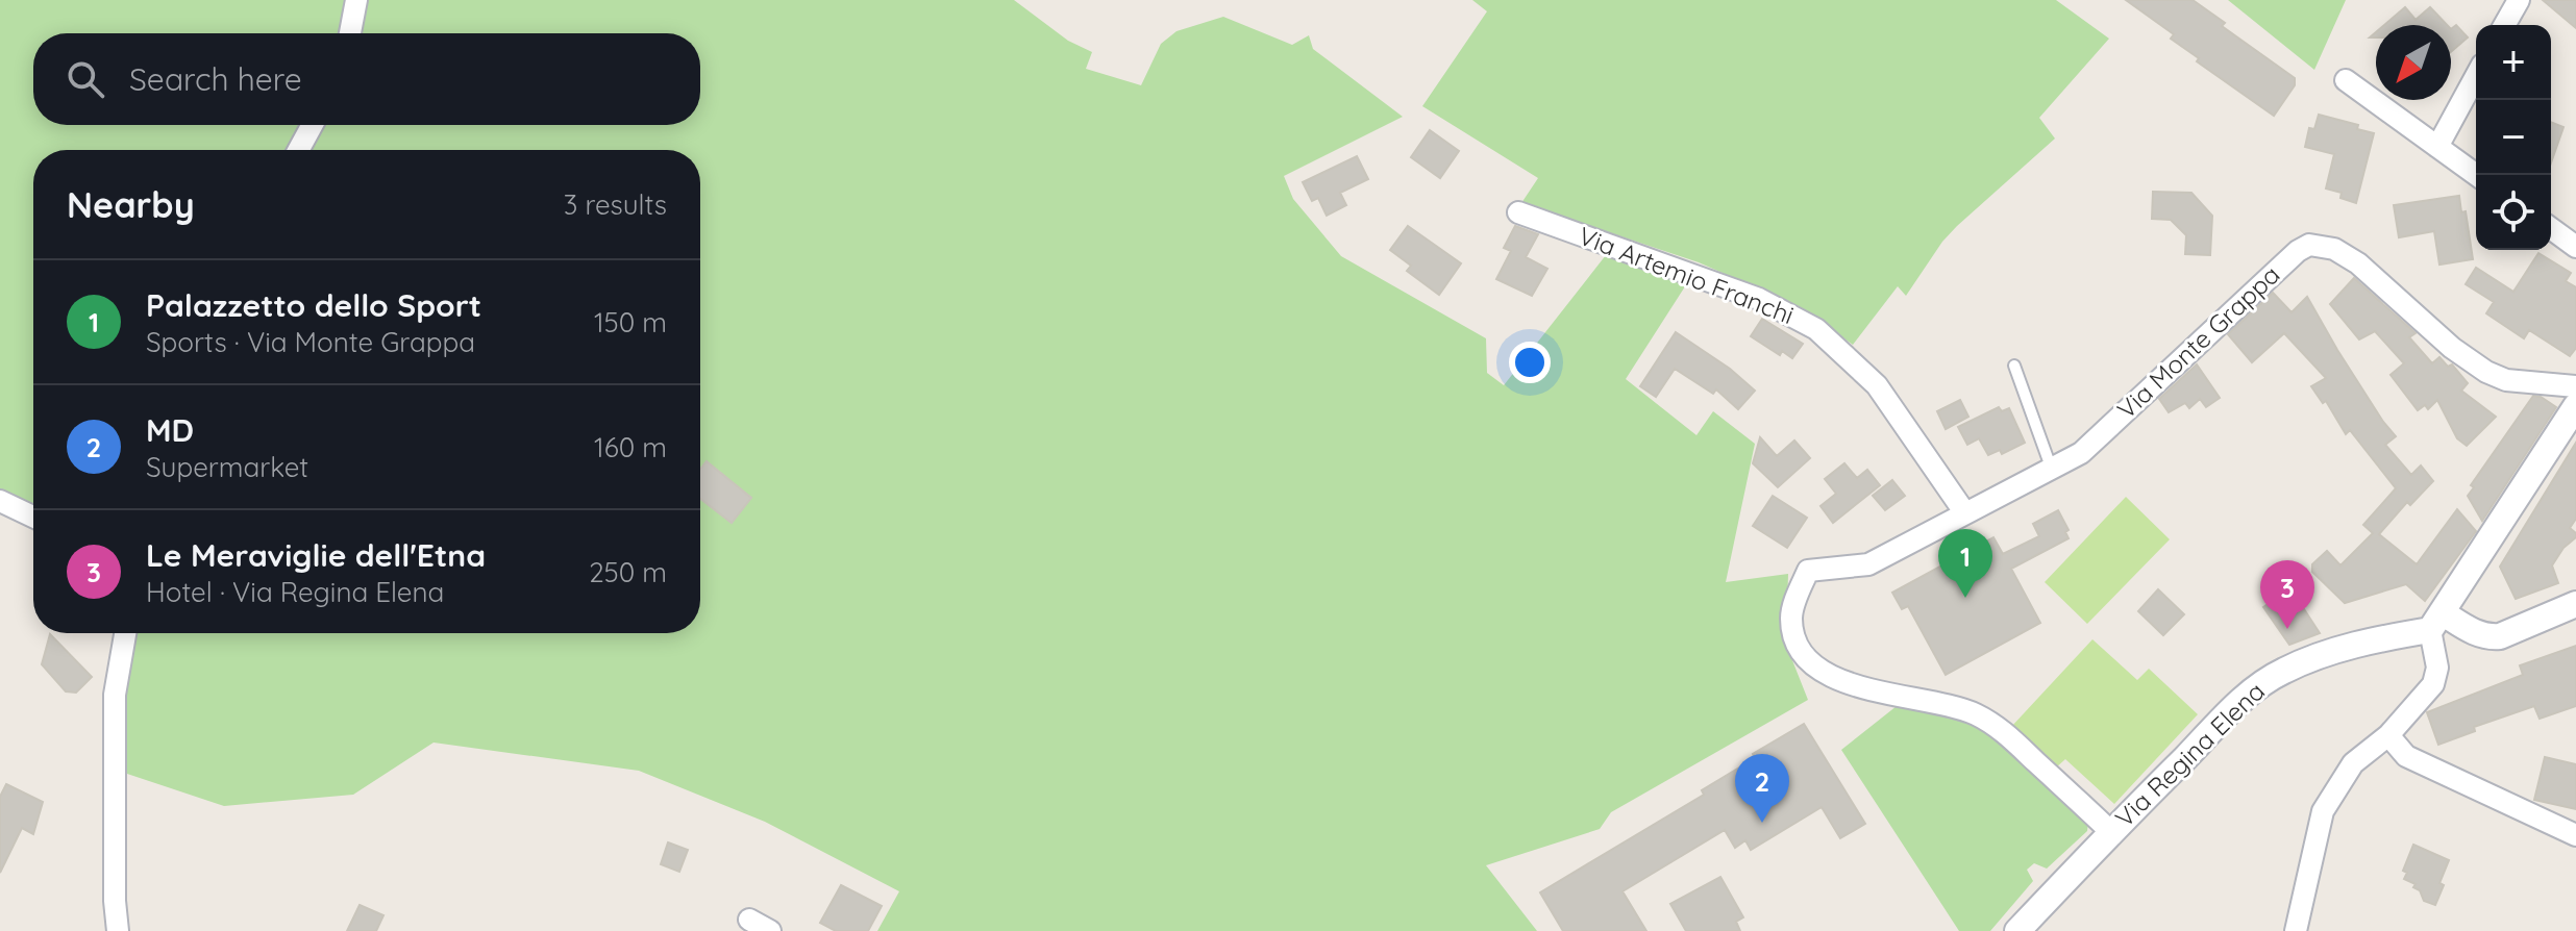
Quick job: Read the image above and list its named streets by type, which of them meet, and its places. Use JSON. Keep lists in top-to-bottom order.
{
  "streets": {
    "street": ["Via Artemio Franchi", "Via Monte Grappa", "Via Regina Elena"]
  },
  "crossings": [
    ["Via Artemio Franchi", "Via Monte Grappa"],
    ["Via Monte Grappa", "Via Regina Elena"]
  ],
  "north": "bottom left",
  "page": {
    "map_buttons": ["+", "−"],
    "search": "Search here",
    "heading": ["Nearby", "3 results"],
    "list": [
      {
        "mark": "1",
        "name": "Palazzetto dello Sport",
        "note": "Sports · Via Monte Grappa",
        "value": "150 m"
      },
      {
        "mark": "2",
        "name": "MD",
        "note": "Supermarket",
        "value": "160 m"
      },
      {
        "mark": "3",
        "name": "Le Meraviglie dell'Etna",
        "note": "Hotel · Via Regina Elena",
        "value": "250 m"
      }
    ],
    "pins": ["1", "3", "2"]
  }
}
